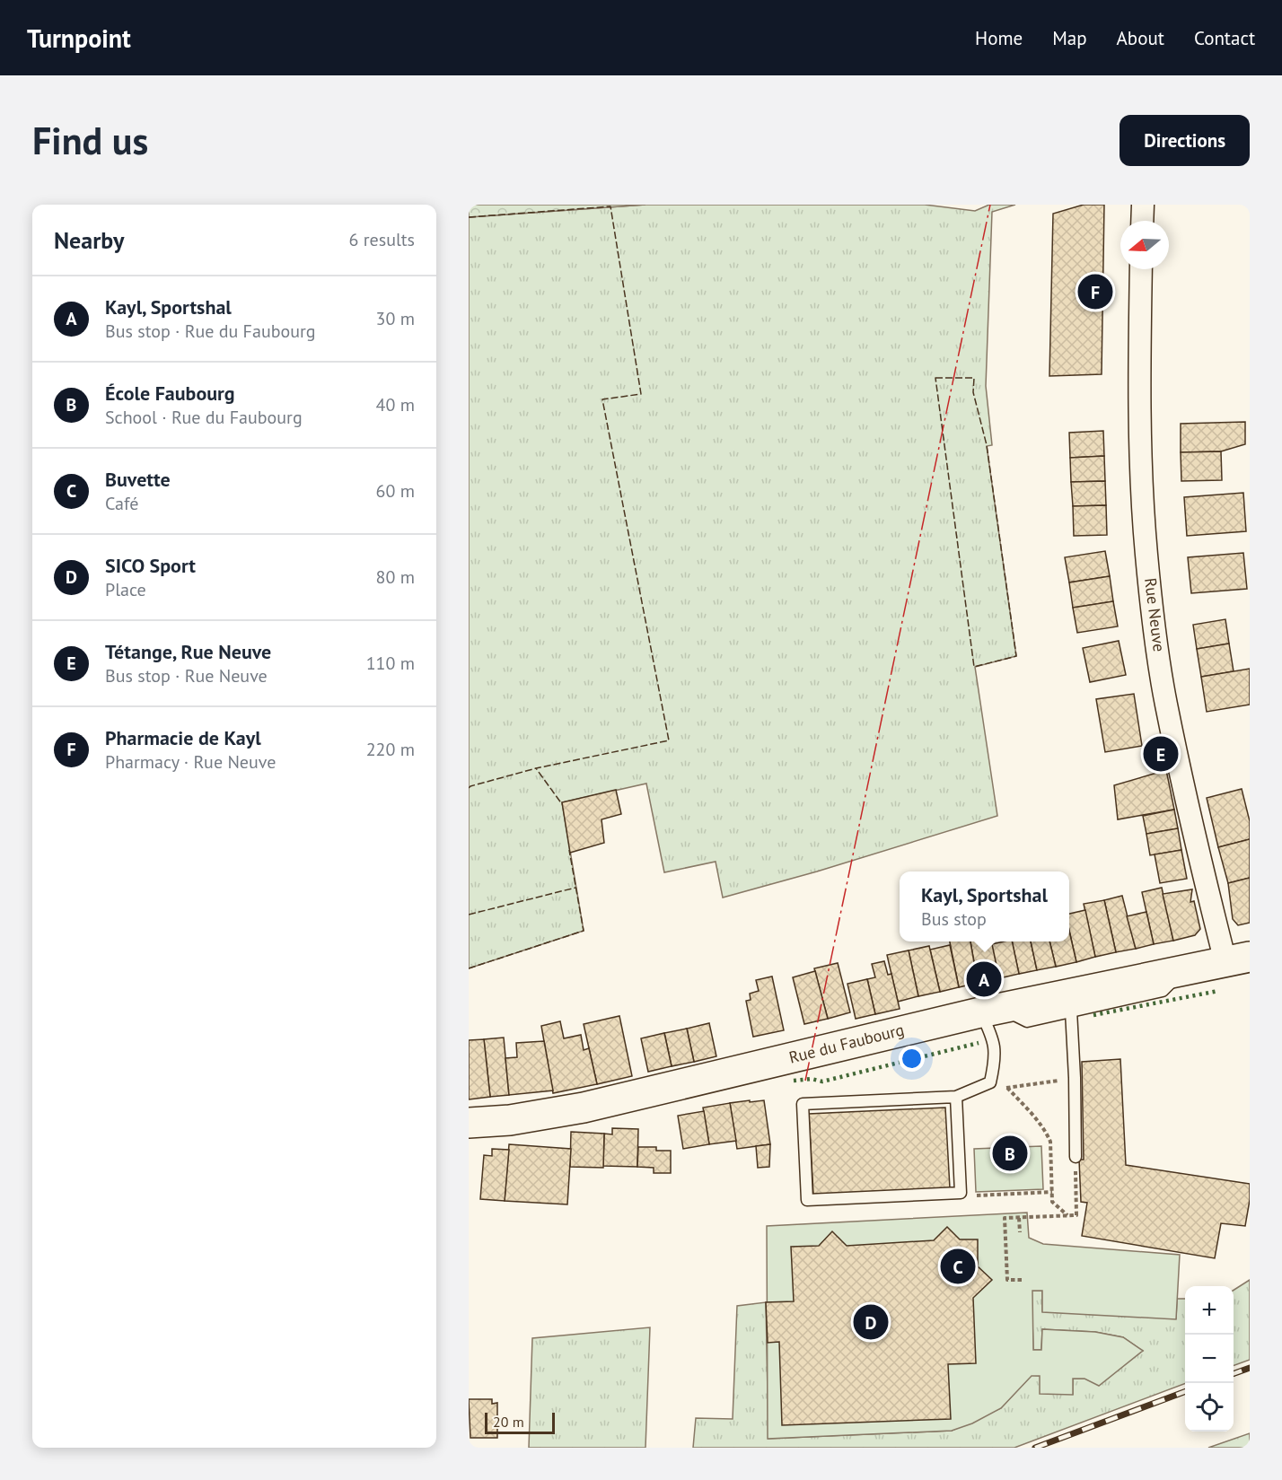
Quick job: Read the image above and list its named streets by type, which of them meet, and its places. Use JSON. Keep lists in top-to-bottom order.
{
  "streets": {
    "main road": ["Rue du Faubourg"],
    "street": ["Rue Neuve"]
  },
  "crossings": [
    ["Rue Neuve", "Rue du Faubourg"]
  ],
  "scale_bar": "20 m",
  "north": "left",
  "page": {
    "header": "Turnpoint",
    "nav": [
      "Home",
      "Map",
      "About",
      "Contact"
    ],
    "buttons": "Directions",
    "title": "Find us",
    "heading": ["Nearby", "6 results"],
    "pins": [
      "F",
      "E",
      "A",
      "B",
      "C",
      "D"
    ],
    "list": [
      {
        "mark": "A",
        "name": "Kayl, Sportshal",
        "note": "Bus stop · Rue du Faubourg",
        "value": "30 m"
      },
      {
        "mark": "B",
        "name": "École Faubourg",
        "note": "School · Rue du Faubourg",
        "value": "40 m"
      },
      {
        "mark": "C",
        "name": "Buvette",
        "note": "Café",
        "value": "60 m"
      },
      {
        "mark": "D",
        "name": "SICO Sport",
        "note": "Place",
        "value": "80 m"
      },
      {
        "mark": "E",
        "name": "Tétange, Rue Neuve",
        "note": "Bus stop · Rue Neuve",
        "value": "110 m"
      },
      {
        "mark": "F",
        "name": "Pharmacie de Kayl",
        "note": "Pharmacy · Rue Neuve",
        "value": "220 m"
      }
    ],
    "popup": ["Kayl, Sportshal", "Bus stop"],
    "map_buttons": ["+", "−"],
    "scale": "20 m"
  }
}
